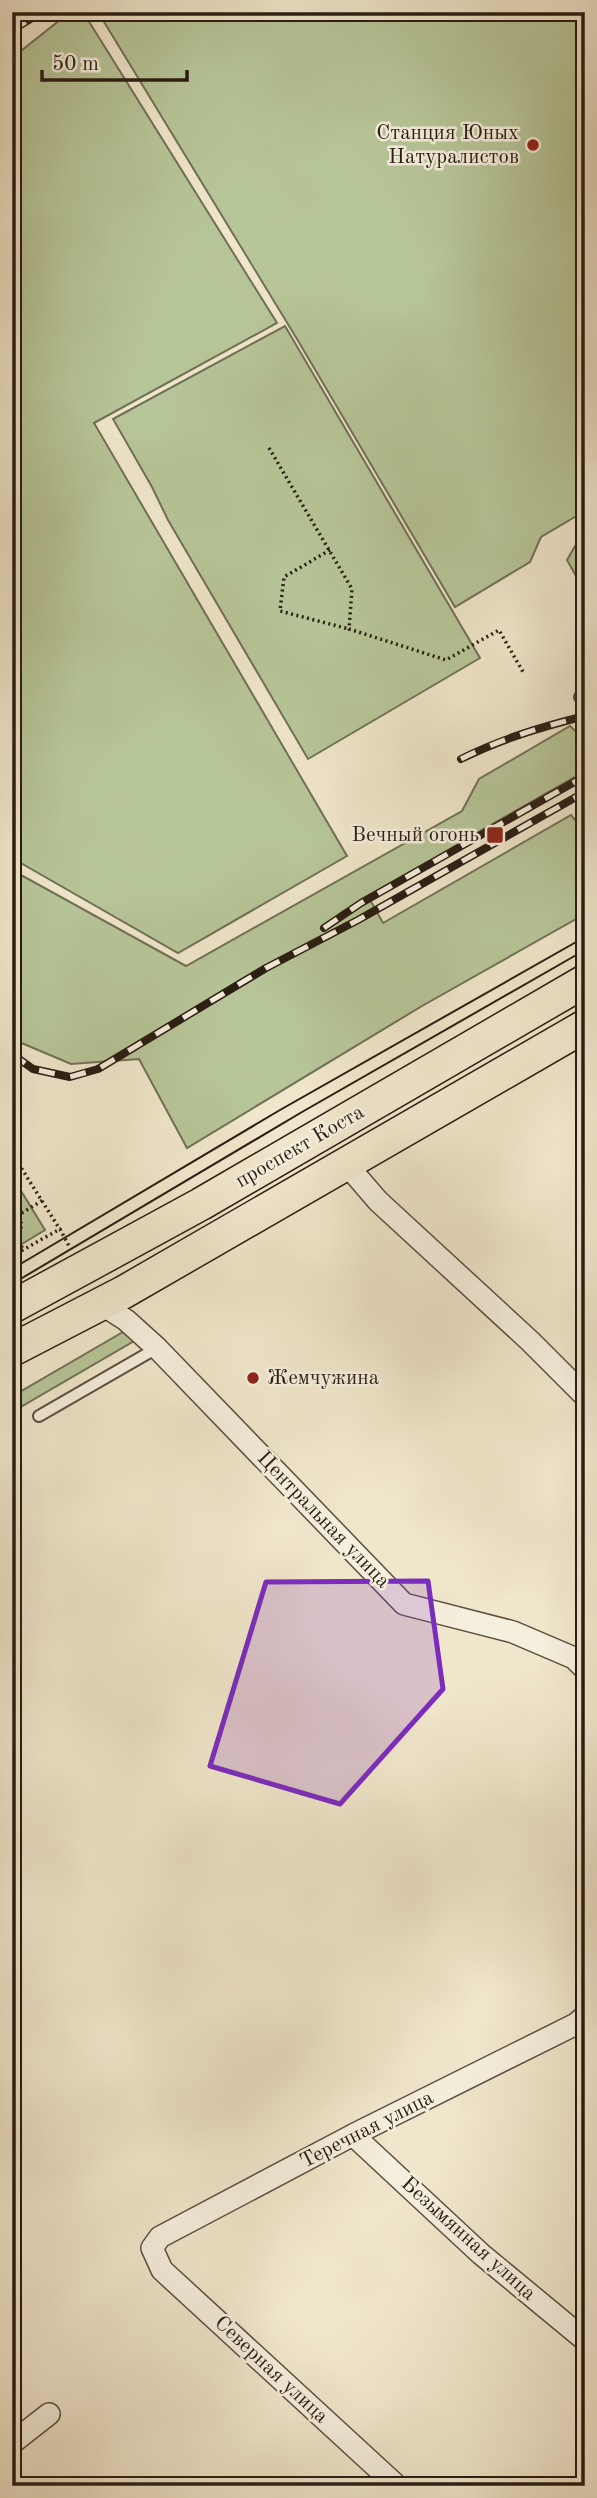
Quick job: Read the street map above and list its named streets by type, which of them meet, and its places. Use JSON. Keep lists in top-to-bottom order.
{
  "streets": {
    "main road": ["проспект Коста"],
    "street": [
      "Центральная улица",
      "Теречная улица",
      "Безымянная улица",
      "Северная улица"
    ]
  },
  "crossings": [
    ["проспект Коста", "Центральная улица"],
    ["Теречная улица", "Безымянная улица"],
    ["Теречная улица", "Северная улица"]
  ],
  "places": {
    "other": ["Станция Юных Натуралистов", "Жемчужина"],
    "transit": ["Вечный огонь"]
  },
  "scale_bar": "50 m"
}
